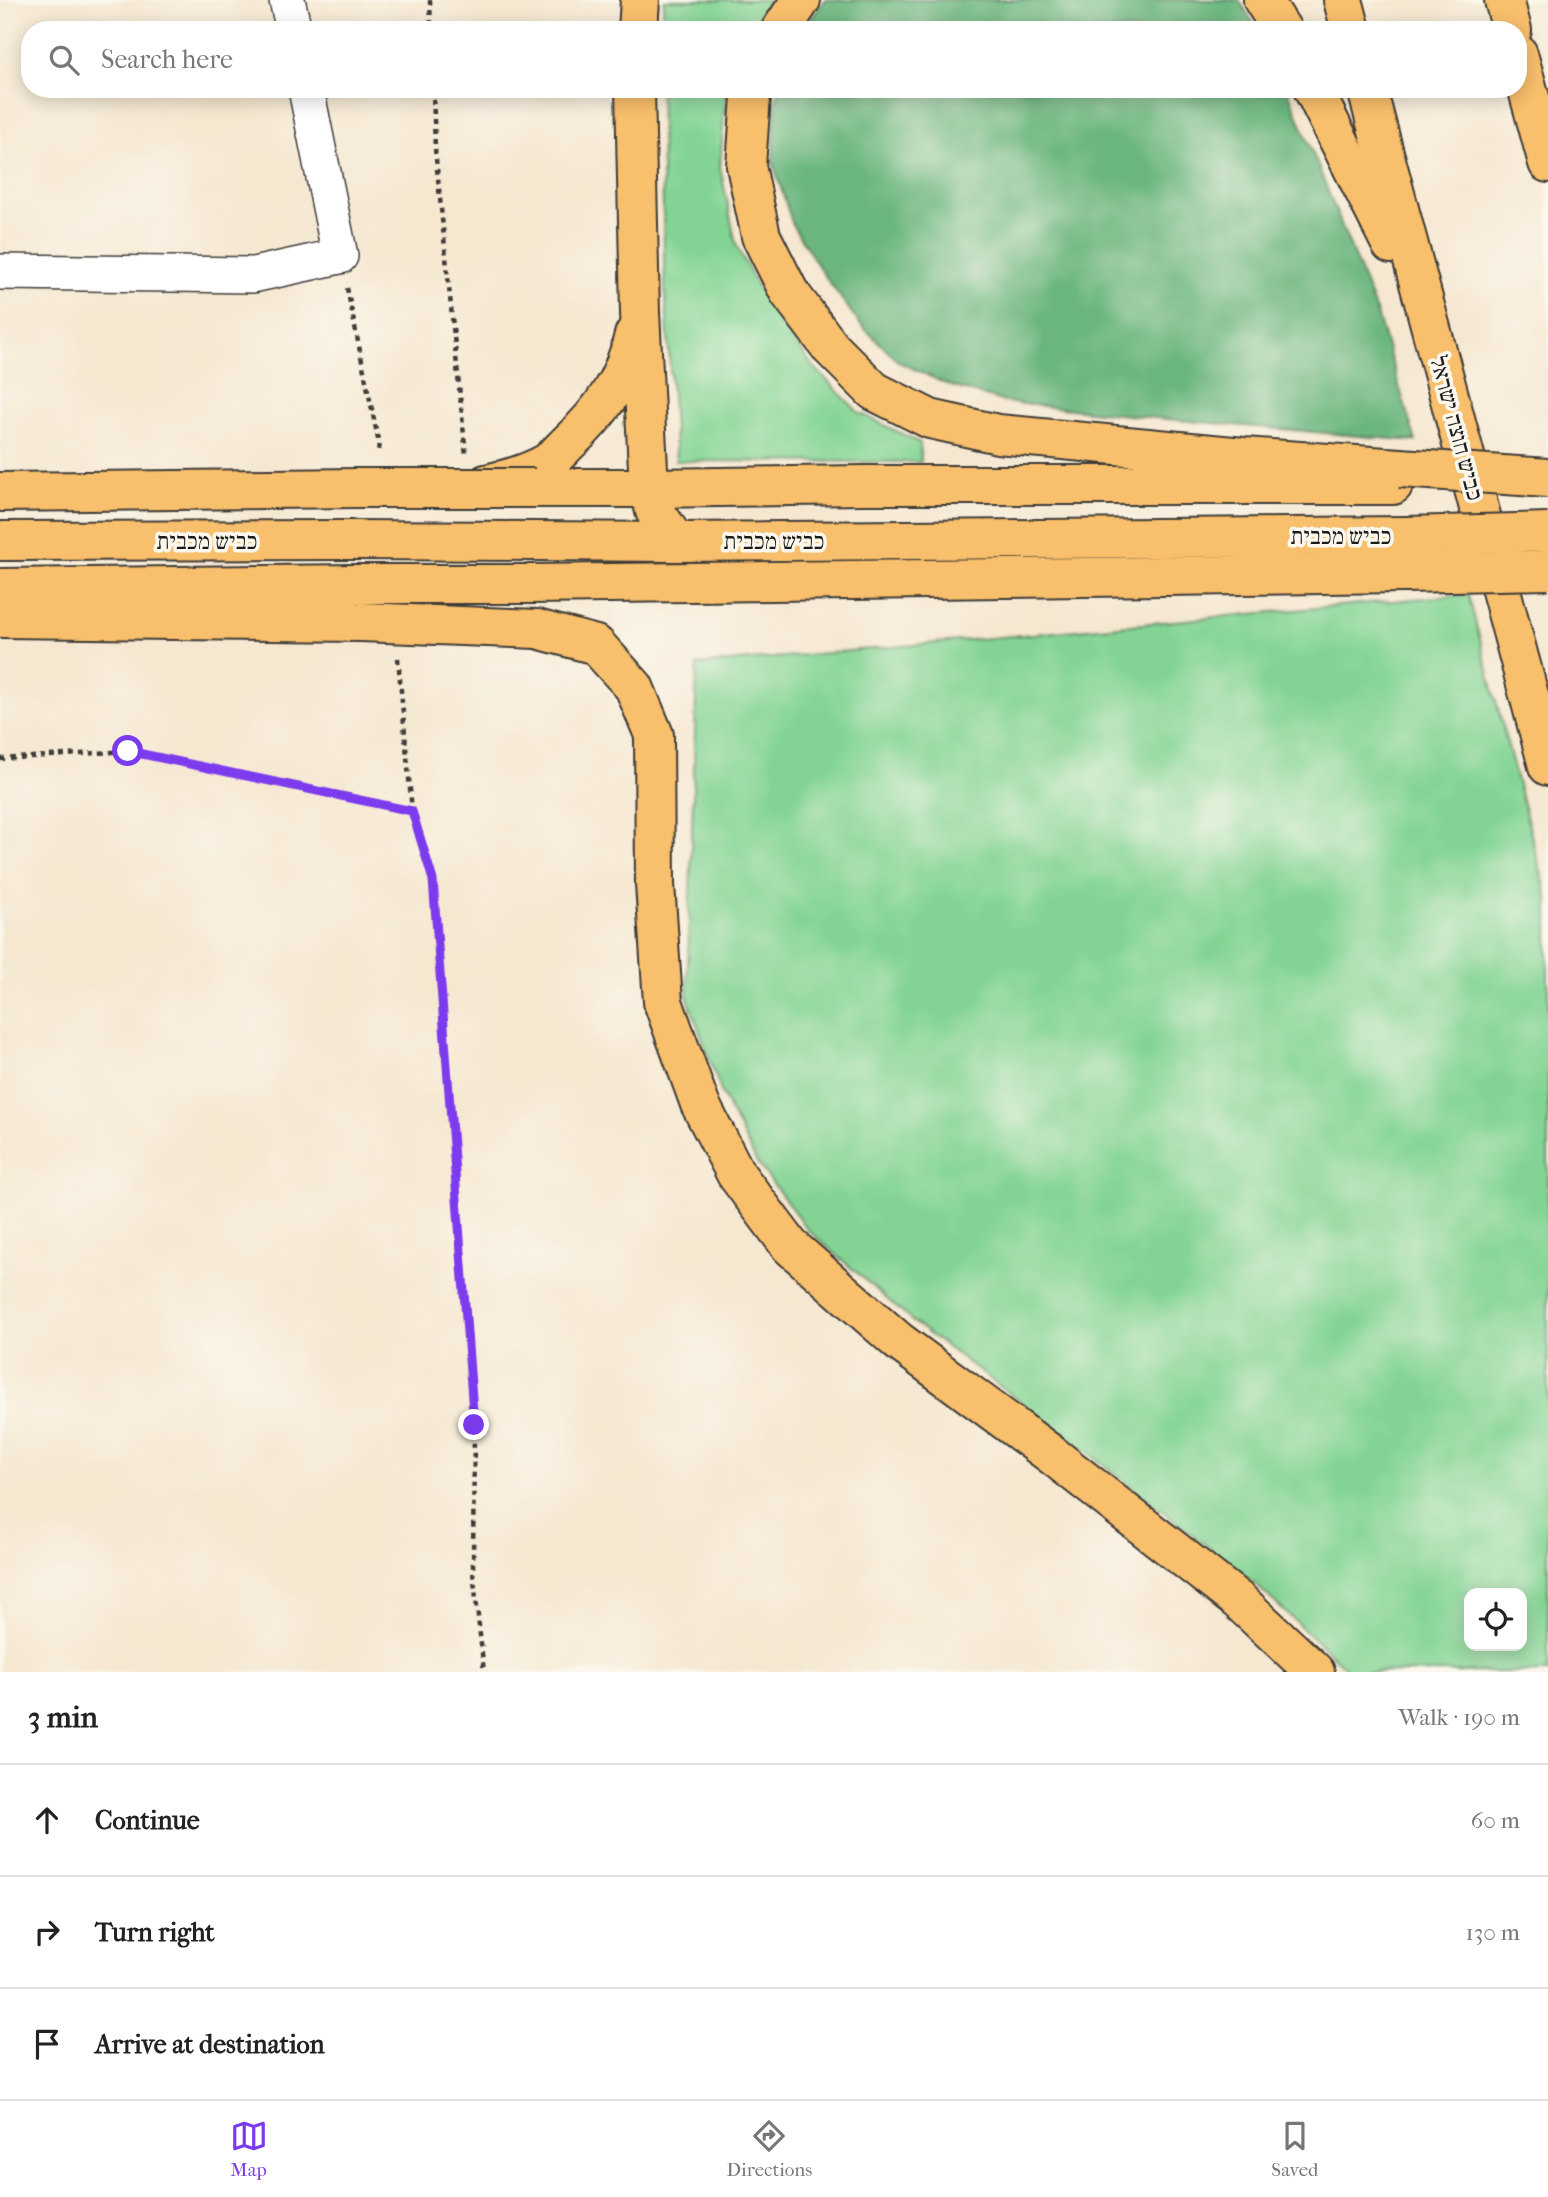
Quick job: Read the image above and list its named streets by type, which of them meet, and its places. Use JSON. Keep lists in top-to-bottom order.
{
  "streets": {
    "main road": ["כביש חוצה ישראל", "כביש מכבית"]
  },
  "page": {
    "search": "Search here",
    "heading": ["3 min", "Walk · 190 m"],
    "list": [
      ["Continue", "60 m"],
      ["Turn right", "130 m"],
      "Arrive at destination"
    ],
    "nav": ["Map", "Directions", "Saved"]
  }
}
